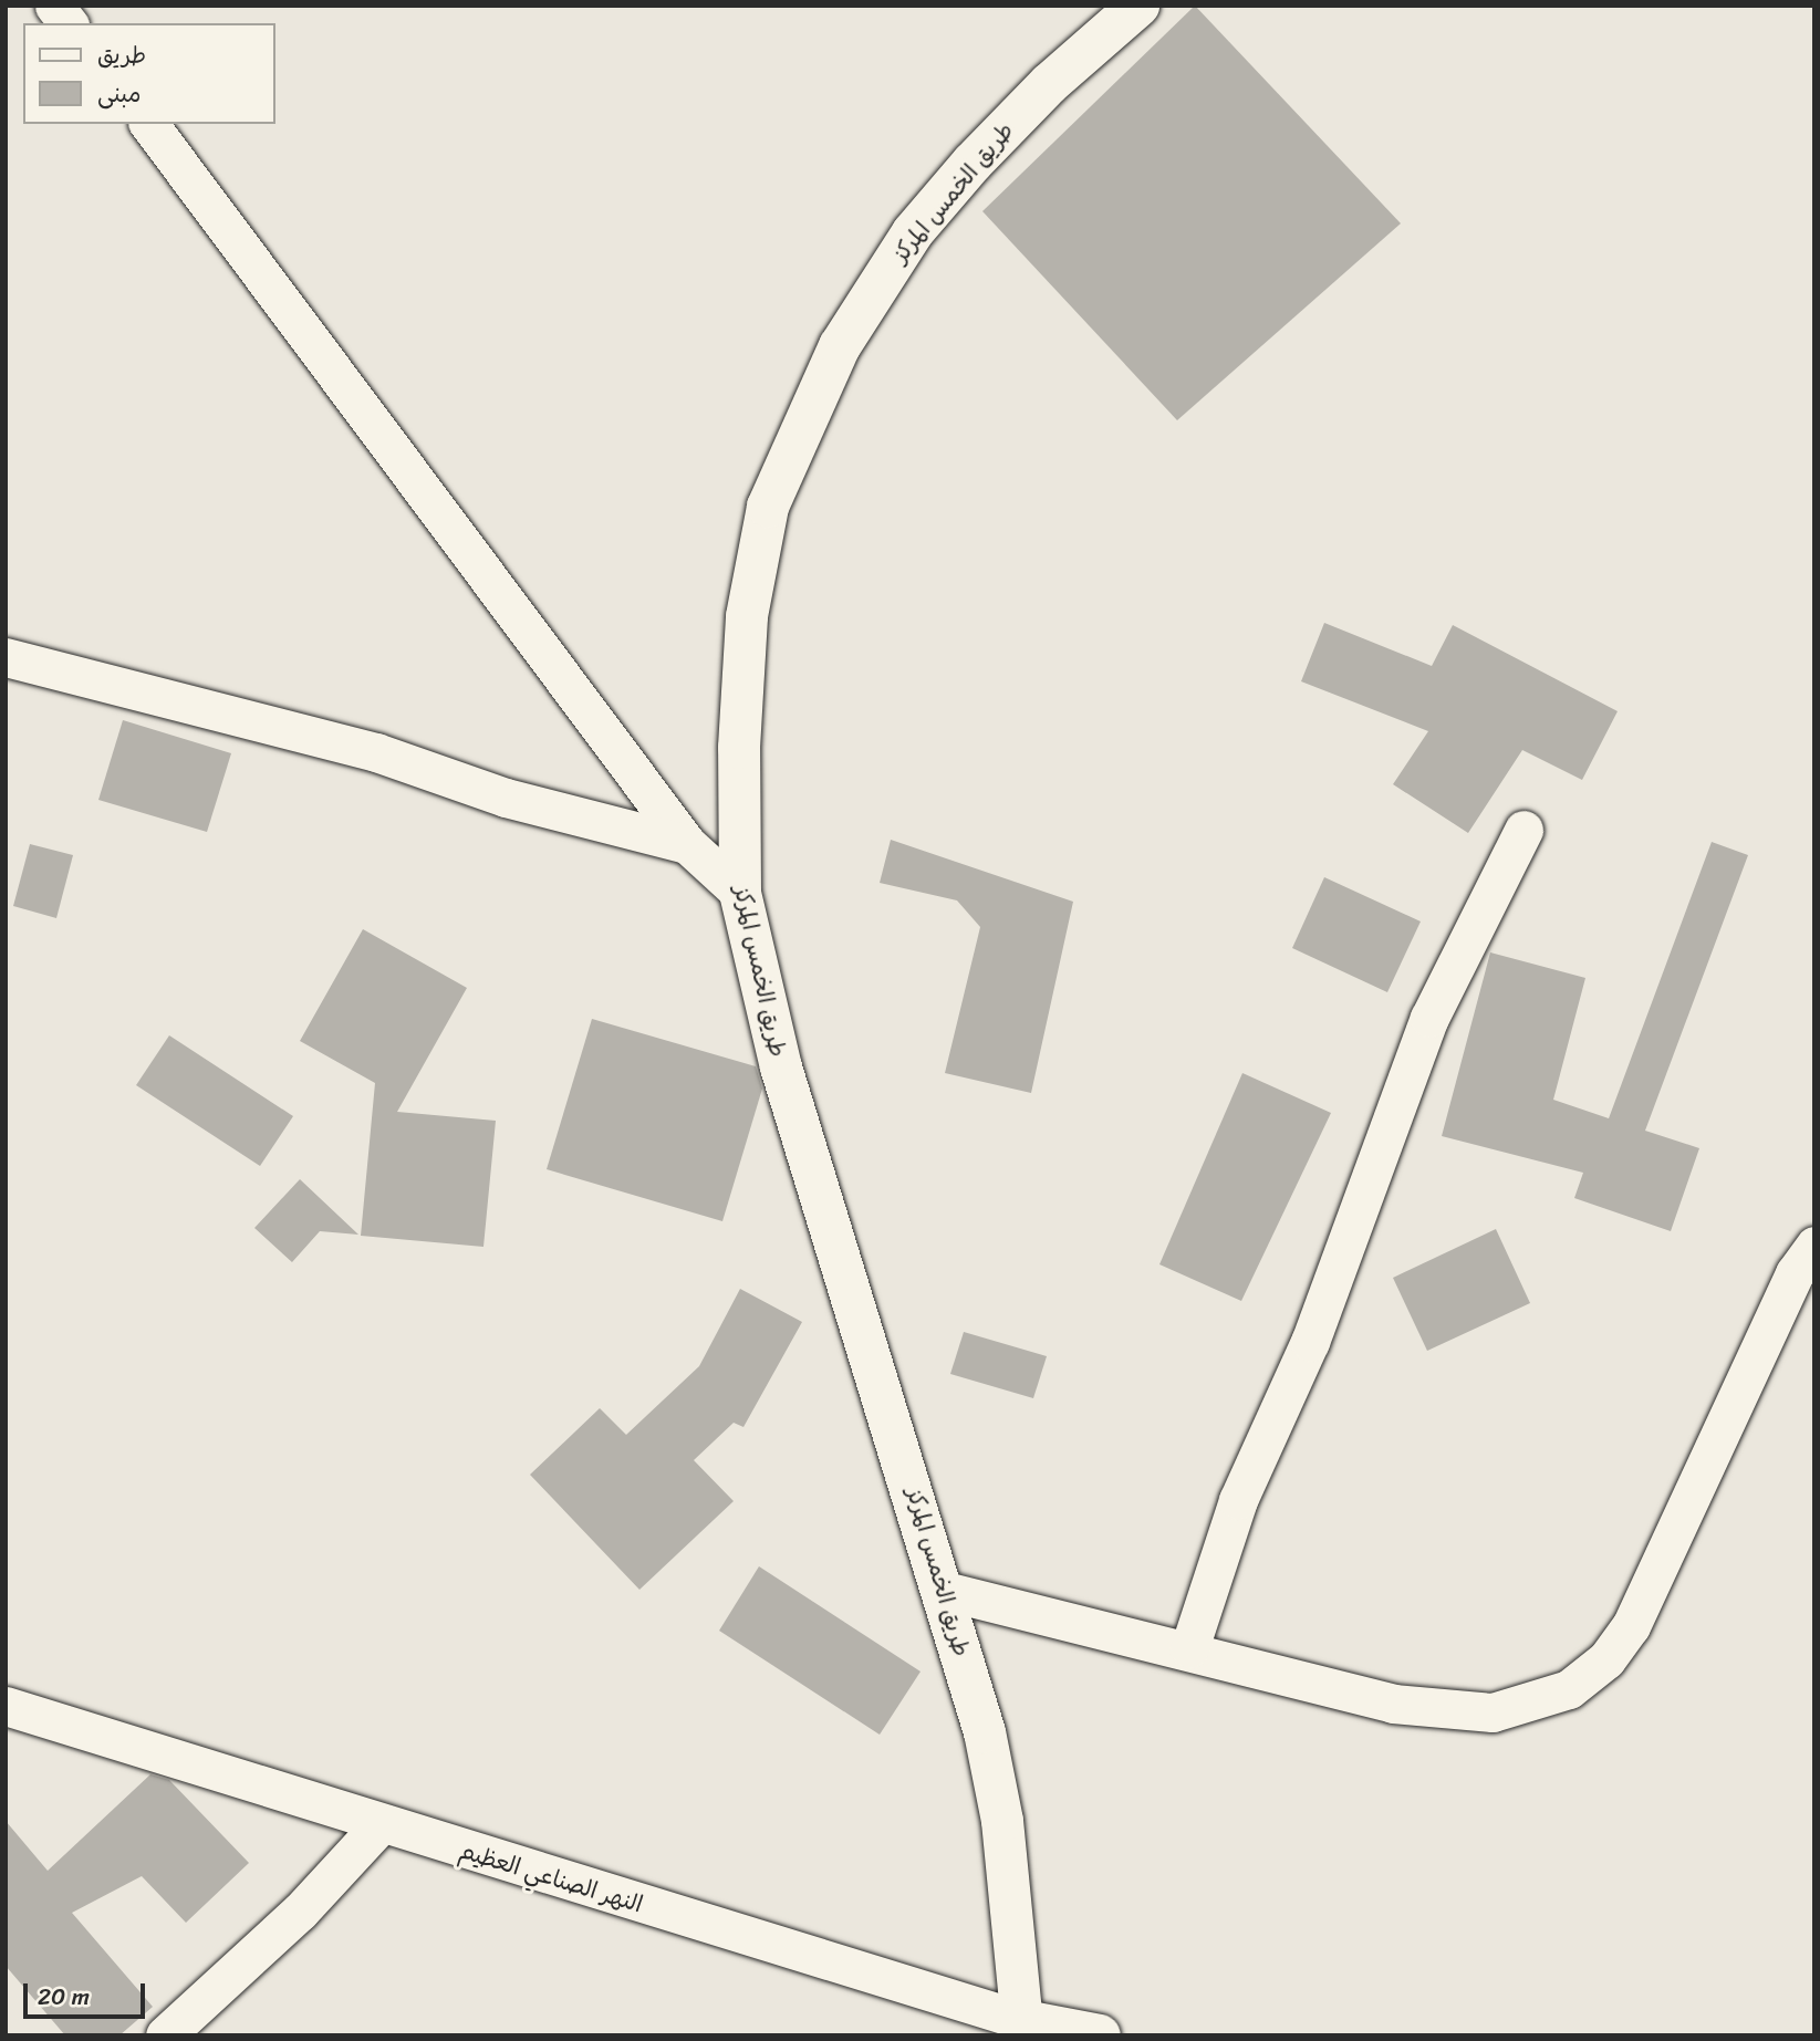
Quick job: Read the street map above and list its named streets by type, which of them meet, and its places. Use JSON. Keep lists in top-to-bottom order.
{
  "streets": {
    "main road": ["طريق الخمس المركز", "النهر الصناعي العظيم"]
  },
  "crossings": [
    ["طريق الخمس المركز", "النهر الصناعي العظيم"]
  ],
  "legend": ["طريق", "مبنى"],
  "scale_bar": "20 m"
}
